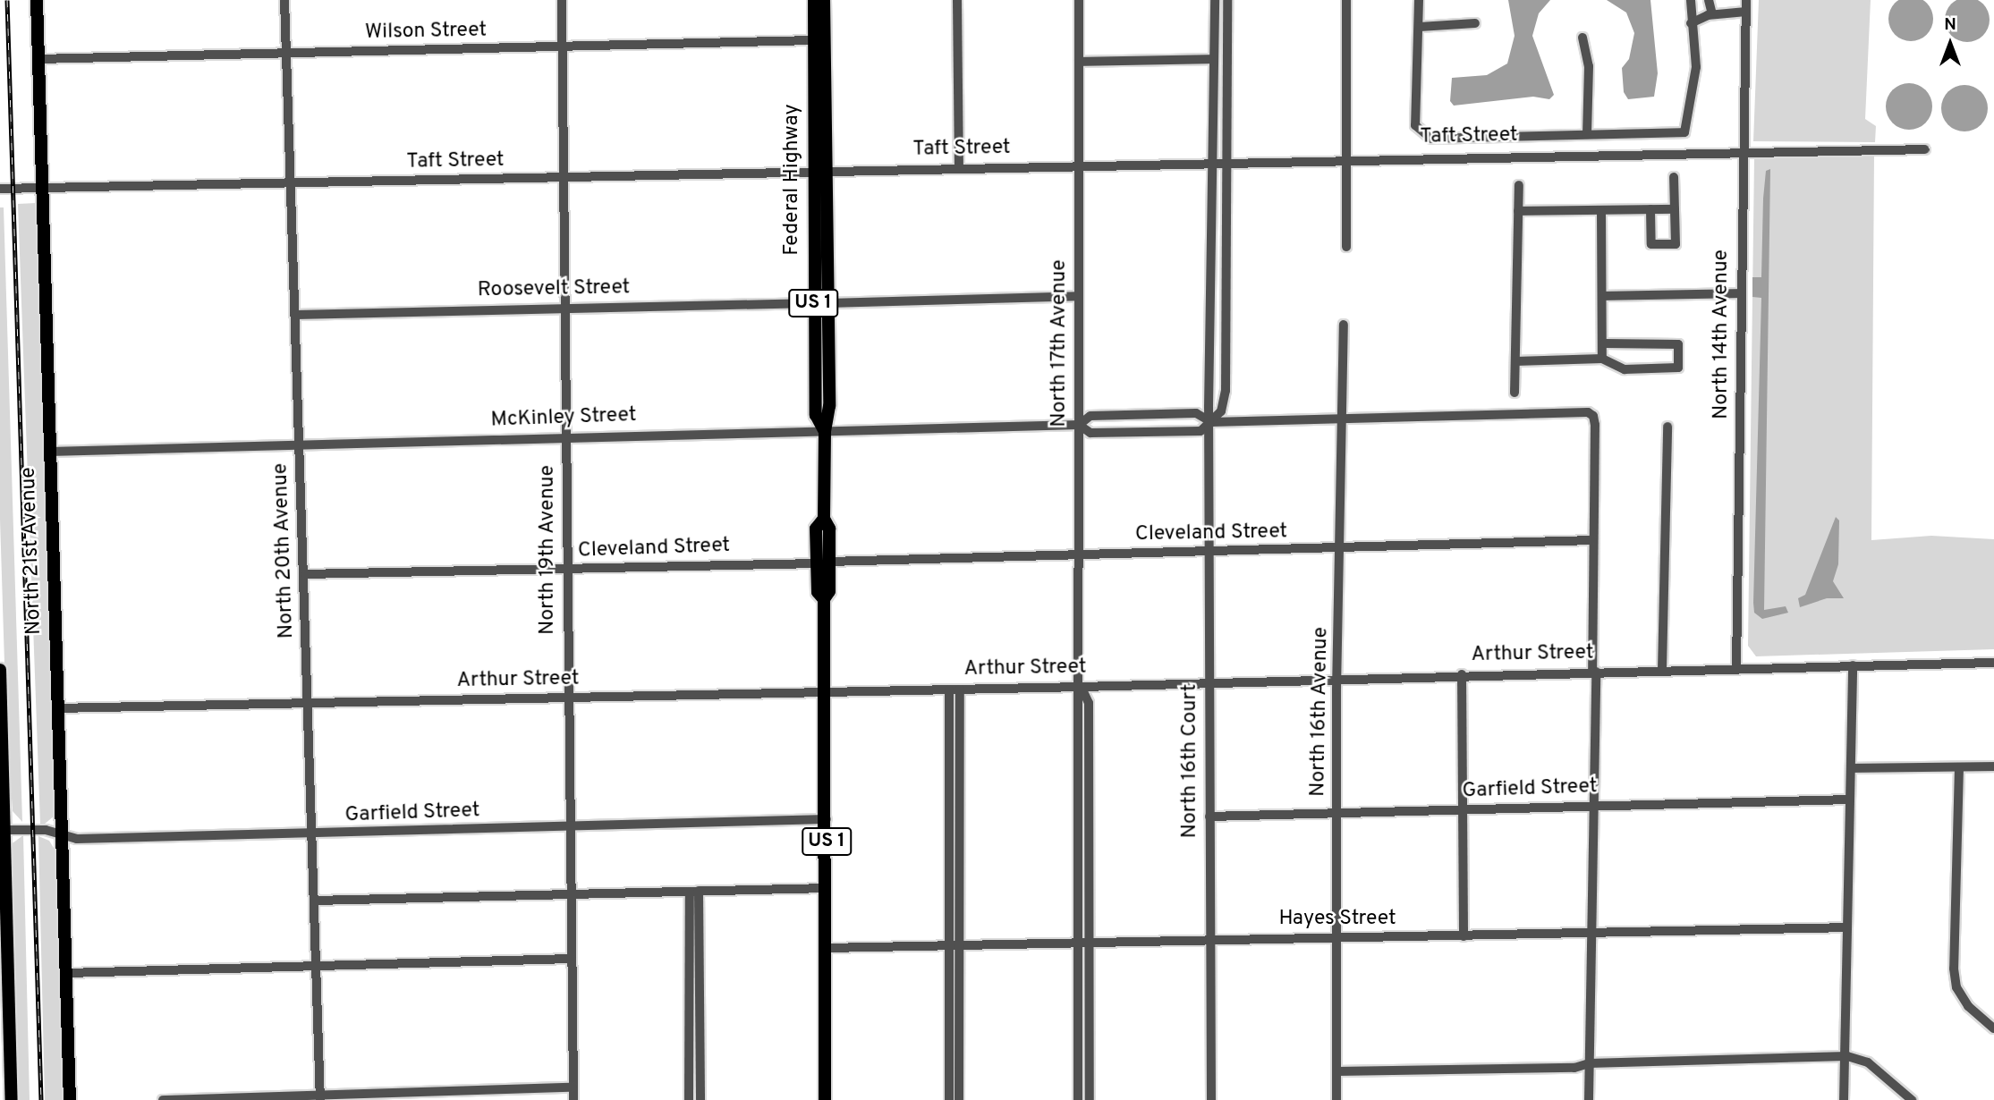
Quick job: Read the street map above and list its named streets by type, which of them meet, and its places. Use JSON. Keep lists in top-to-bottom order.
{
  "streets": {
    "main road": ["Federal Highway", "US 1", "North 21st Avenue"],
    "street": [
      "Wilson Street",
      "Taft Street",
      "Roosevelt Street",
      "North 14th Avenue",
      "North 17th Avenue",
      "McKinley Street",
      "Cleveland Street",
      "North 19th Avenue",
      "North 20th Avenue",
      "Arthur Street",
      "North 16th Avenue",
      "North 16th Court",
      "Garfield Street",
      "Hayes Street"
    ]
  },
  "crossings": [
    ["Wilson Street", "Federal Highway"],
    ["Wilson Street", "North 19th Avenue"],
    ["Wilson Street", "North 21st Avenue"],
    ["Wilson Street", "North 20th Avenue"],
    ["Taft Street", "Federal Highway"],
    ["Taft Street", "North 14th Avenue"],
    ["Taft Street", "North 17th Avenue"],
    ["Taft Street", "North 19th Avenue"],
    ["Taft Street", "North 21st Avenue"],
    ["Taft Street", "North 20th Avenue"],
    ["Taft Street", "North 16th Court"],
    ["Federal Highway", "Roosevelt Street"],
    ["Federal Highway", "US 1"],
    ["Federal Highway", "McKinley Street"],
    ["Federal Highway", "Cleveland Street"],
    ["Federal Highway", "Arthur Street"],
    ["Roosevelt Street", "North 19th Avenue"],
    ["Roosevelt Street", "North 20th Avenue"],
    ["US 1", "Arthur Street"],
    ["US 1", "Garfield Street"],
    ["US 1", "Hayes Street"],
    ["North 14th Avenue", "Arthur Street"],
    ["North 17th Avenue", "McKinley Street"],
    ["North 17th Avenue", "Cleveland Street"],
    ["North 17th Avenue", "Arthur Street"],
    ["North 17th Avenue", "Hayes Street"],
    ["McKinley Street", "Cleveland Street"],
    ["McKinley Street", "North 19th Avenue"],
    ["McKinley Street", "North 21st Avenue"],
    ["McKinley Street", "North 20th Avenue"],
    ["McKinley Street", "North 16th Avenue"],
    ["McKinley Street", "North 16th Court"],
    ["Cleveland Street", "North 19th Avenue"],
    ["Cleveland Street", "North 20th Avenue"],
    ["Cleveland Street", "North 16th Avenue"],
    ["Cleveland Street", "North 16th Court"],
    ["North 19th Avenue", "Arthur Street"],
    ["North 19th Avenue", "Garfield Street"],
    ["North 21st Avenue", "Arthur Street"],
    ["North 21st Avenue", "Garfield Street"],
    ["North 20th Avenue", "Arthur Street"],
    ["North 20th Avenue", "Garfield Street"],
    ["Arthur Street", "North 16th Avenue"],
    ["Arthur Street", "North 16th Court"],
    ["North 16th Avenue", "Garfield Street"],
    ["North 16th Avenue", "Hayes Street"],
    ["North 16th Court", "Garfield Street"],
    ["North 16th Court", "Hayes Street"]
  ],
  "north": "top"
}
